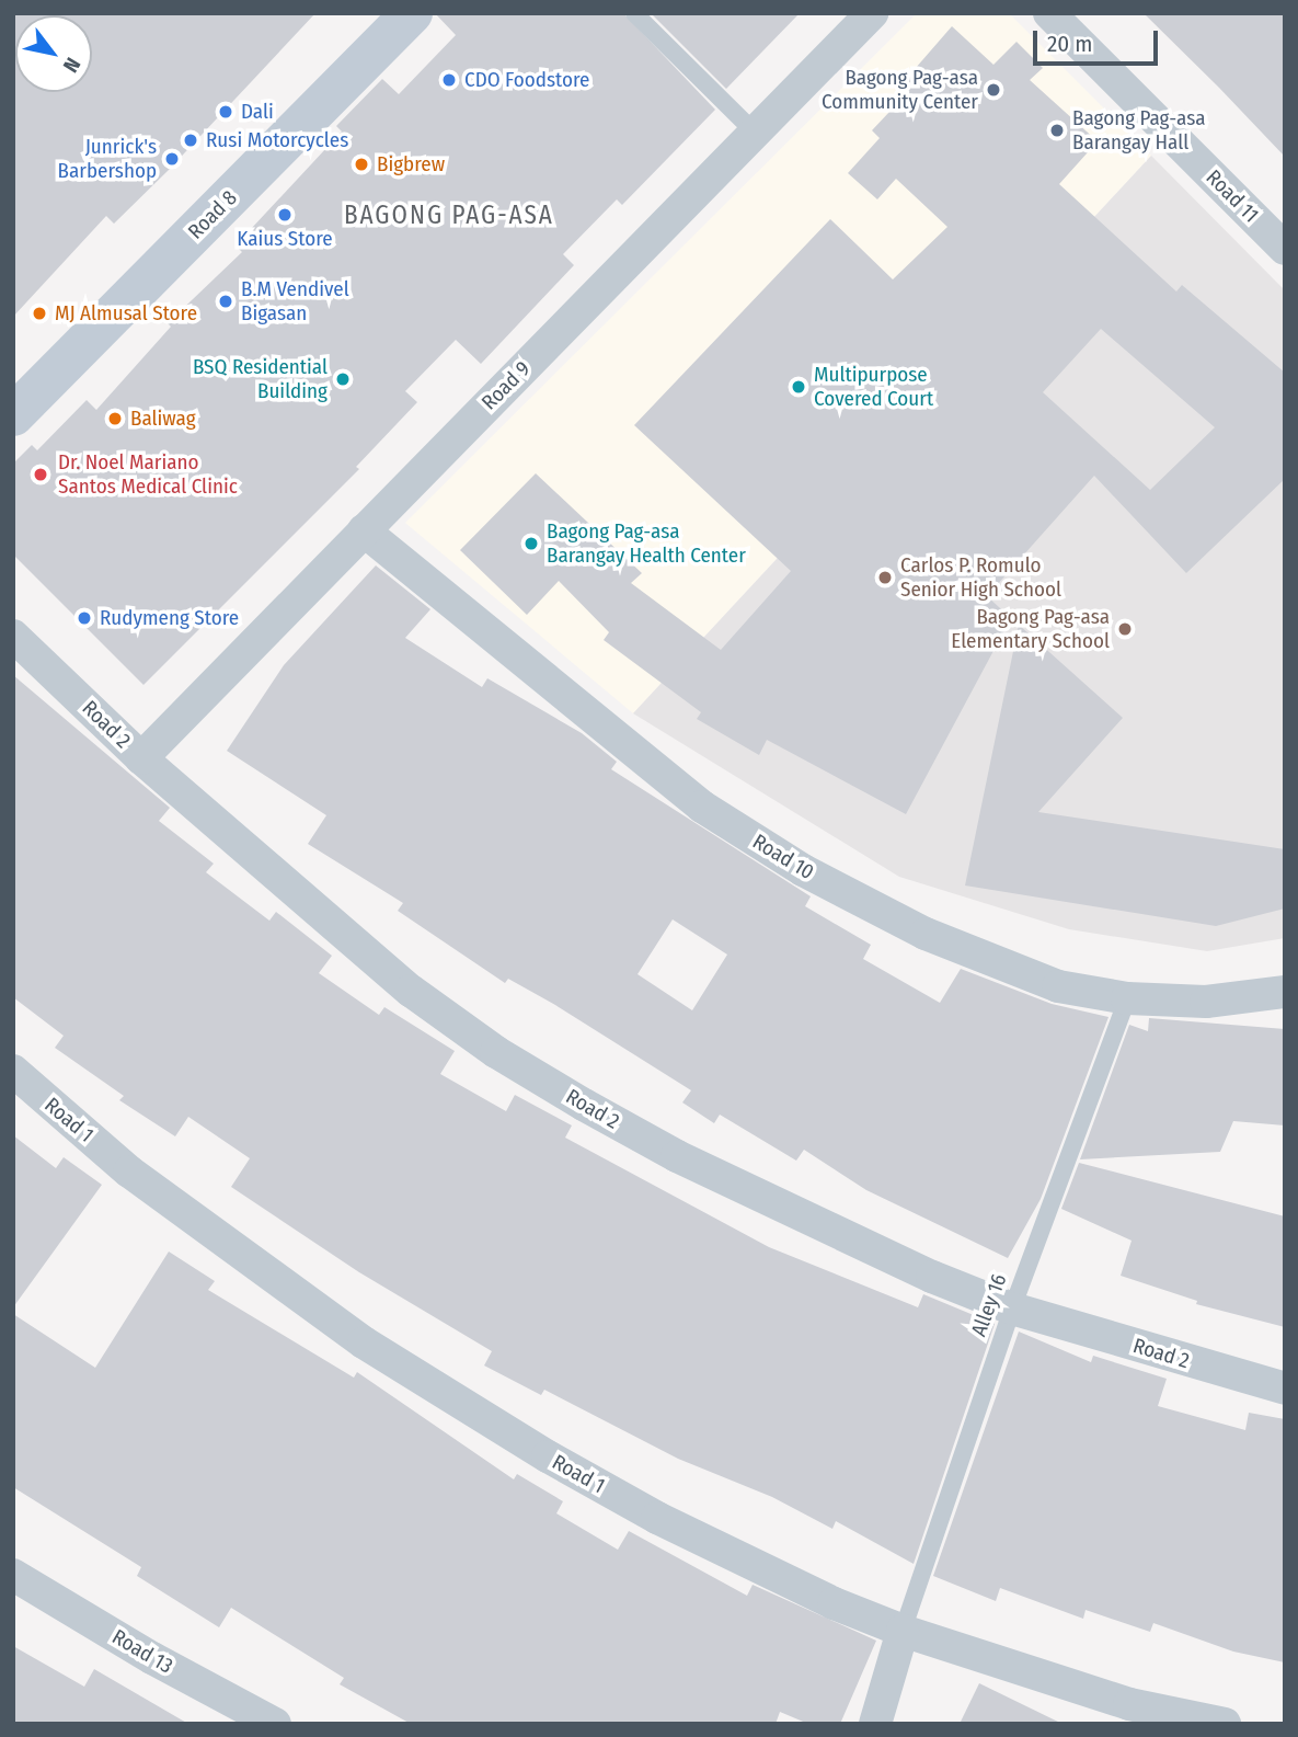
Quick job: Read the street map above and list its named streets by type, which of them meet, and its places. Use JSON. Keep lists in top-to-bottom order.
{
  "streets": {
    "street": [
      "Road 11",
      "Road 8",
      "Road 9",
      "Road 2",
      "Road 10",
      "Road 1",
      "Road 13"
    ],
    "lane": ["Alley 16"]
  },
  "crossings": [
    ["Road 9", "Road 2"],
    ["Road 9", "Road 10"],
    ["Road 2", "Alley 16"],
    ["Road 10", "Alley 16"],
    ["Road 1", "Alley 16"]
  ],
  "districts": ["BAGONG PAG-ASA"],
  "places": [
    "CDO Foodstore",
    "Bagong Pag-asa Community Center",
    "Dali",
    "Bagong Pag-asa Barangay Hall",
    "Rusi Motorcycles",
    "Junrick's Barbershop",
    "Bigbrew",
    "Kaius Store",
    "B.M Vendivel Bigasan",
    "MJ Almusal Store",
    "BSQ Residential Building",
    "Multipurpose Covered Court",
    "Baliwag",
    "Dr. Noel Mariano Santos Medical Clinic",
    "Bagong Pag-asa Barangay Health Center",
    "Carlos P. Romulo Senior High School",
    "Rudymeng Store",
    "Bagong Pag-asa Elementary School"
  ],
  "scale_bar": "20 m",
  "north": "bottom right"
}
